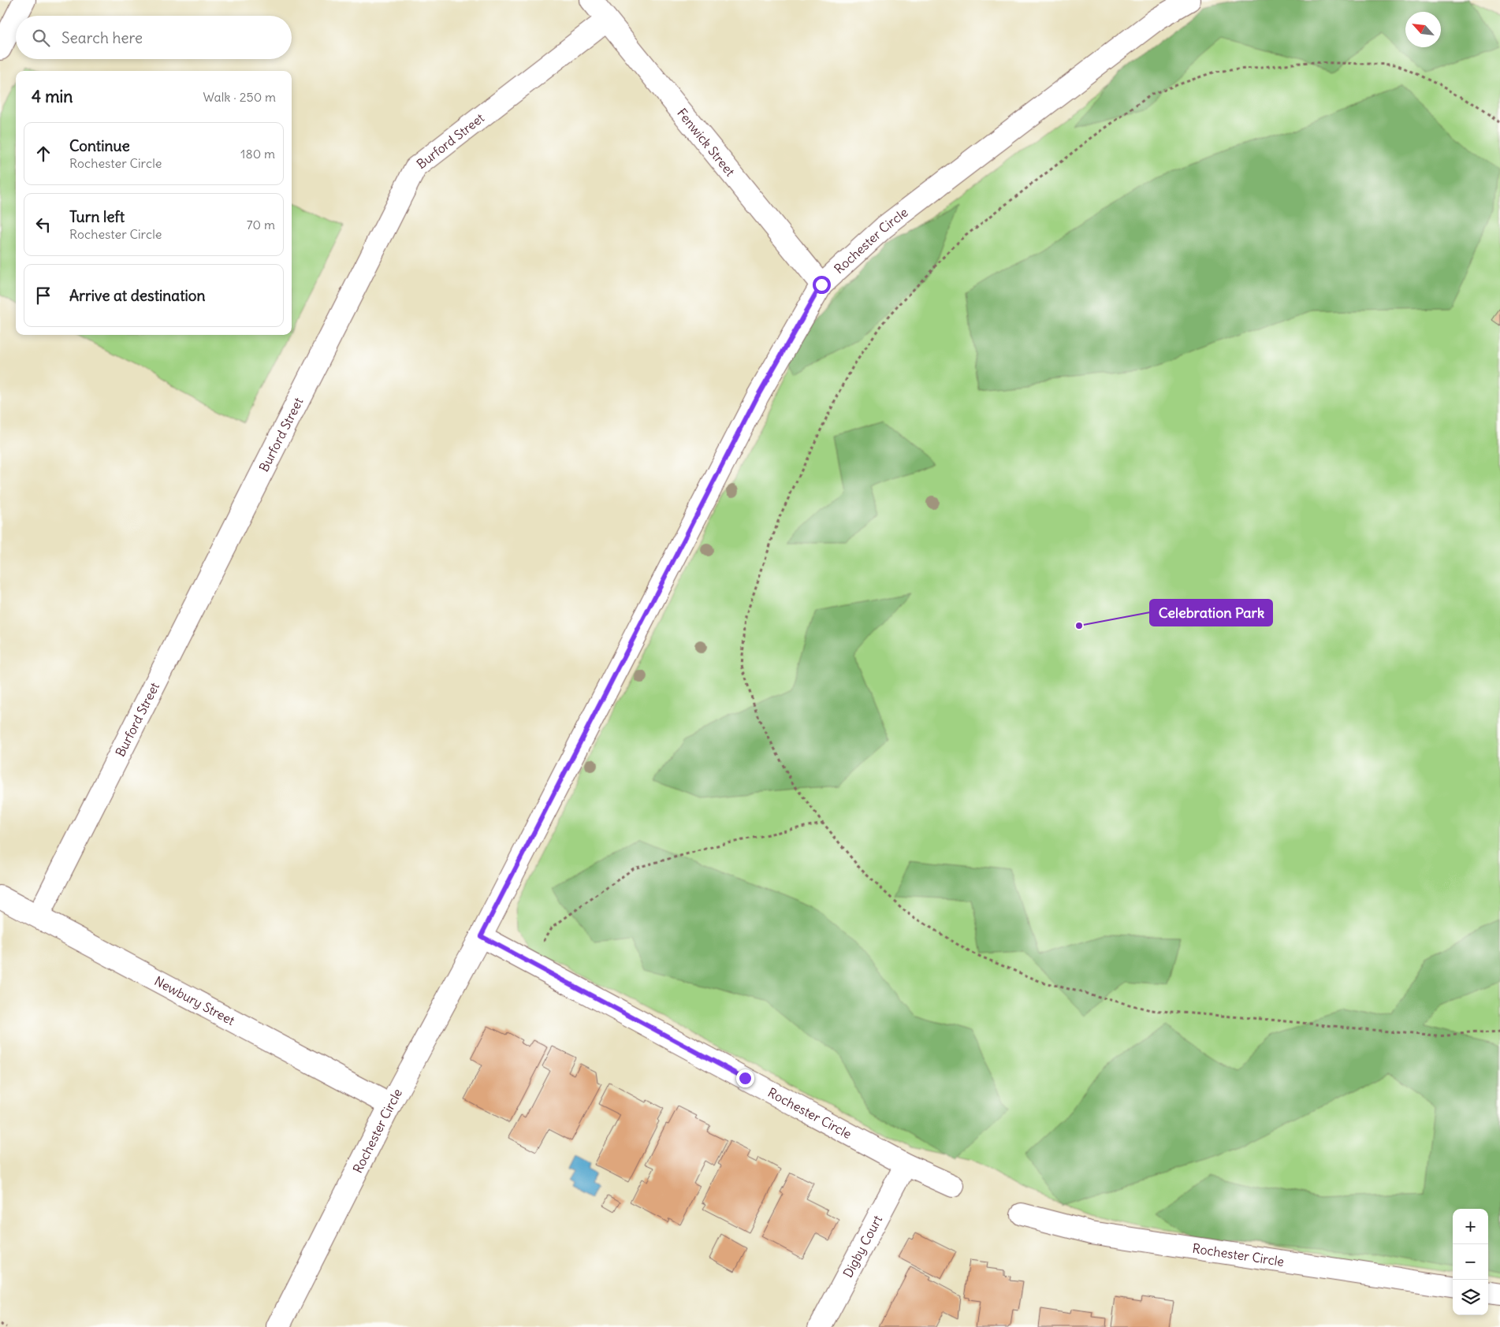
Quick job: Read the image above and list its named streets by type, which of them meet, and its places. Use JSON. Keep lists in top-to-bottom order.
{
  "streets": {
    "street": [
      "Burford Street",
      "Fenwick Street",
      "Rochester Circle",
      "Newbury Street",
      "Digby Court"
    ]
  },
  "crossings": [
    ["Burford Street", "Fenwick Street"],
    ["Burford Street", "Newbury Street"],
    ["Fenwick Street", "Rochester Circle"],
    ["Rochester Circle", "Newbury Street"],
    ["Rochester Circle", "Digby Court"]
  ],
  "places": ["Celebration Park"],
  "north": "top left",
  "page": {
    "search": "Search here",
    "heading": ["4 min", "Walk · 250 m"],
    "list": [
      ["Continue", "Rochester Circle", "180 m"],
      ["Turn left", "Rochester Circle", "70 m"],
      "Arrive at destination"
    ],
    "map_buttons": ["+", "−"]
  }
}
